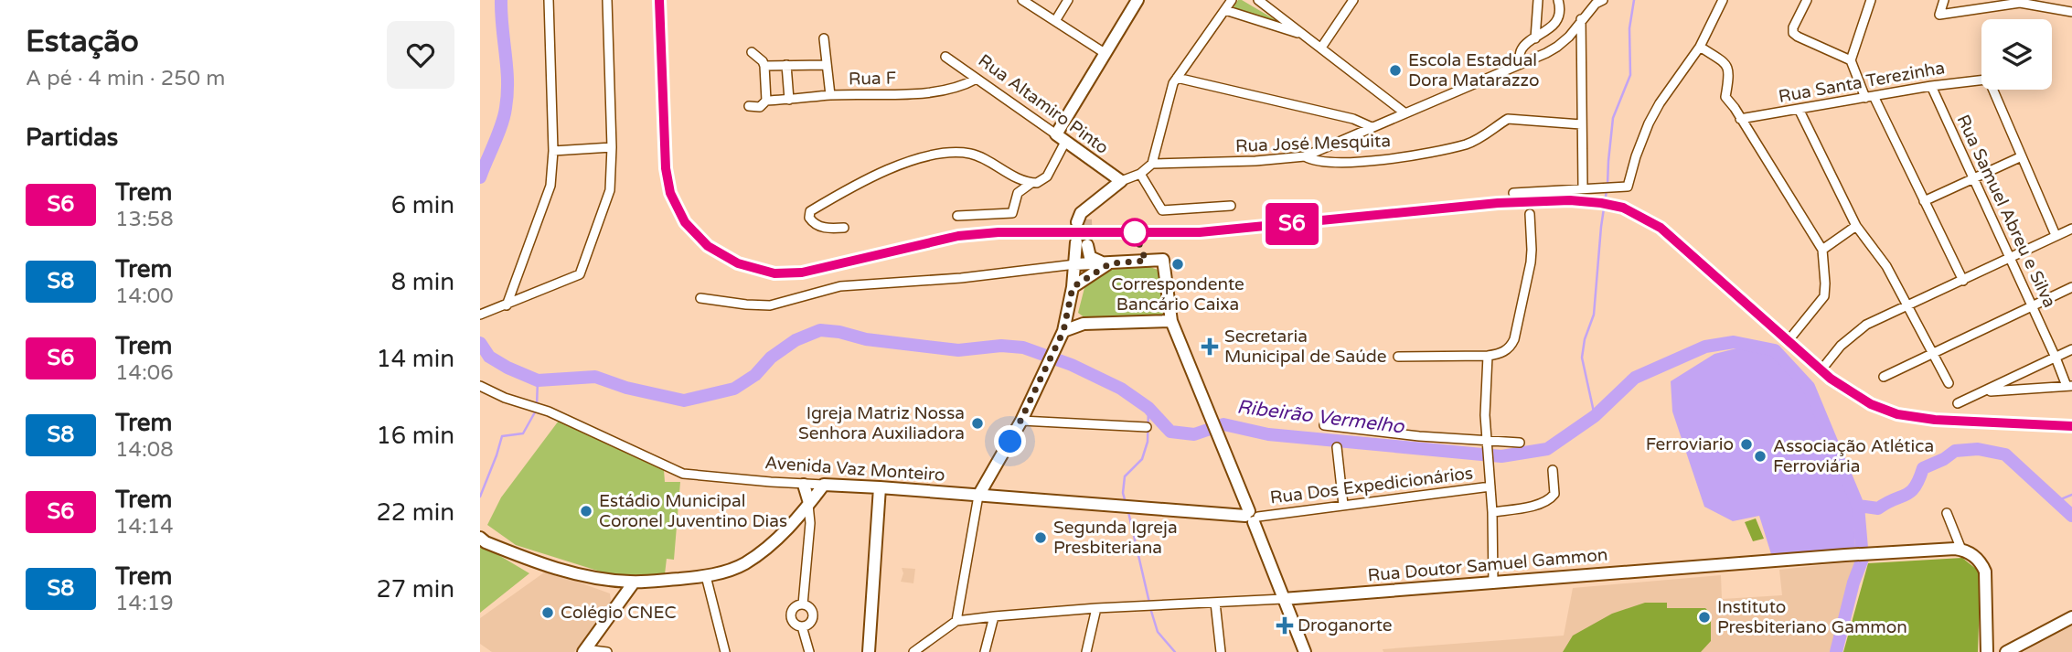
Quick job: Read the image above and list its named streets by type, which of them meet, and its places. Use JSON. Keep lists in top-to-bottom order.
{
  "streets": {
    "main road": ["Rua Altamiro Pinto", "Avenida Vaz Monteiro", "Rua Doutor Samuel Gammon"],
    "street": [
      "Rua F",
      "Rua Santa Terezinha",
      "Rua José Mesquita",
      "Rua Samuel Abreu e Silva",
      "Rua Dos Expedicionários"
    ]
  },
  "crossings": [
    ["Rua F", "Rua Altamiro Pinto"],
    ["Rua Santa Terezinha", "Rua Samuel Abreu e Silva"],
    ["Avenida Vaz Monteiro", "Rua Dos Expedicionários"]
  ],
  "water": ["Ribeirão Vermelho"],
  "places": {
    "other": [
      "Escola Estadual Dora Matarazzo",
      "Correspondente Bancário Caixa",
      "Igreja Matriz Nossa Senhora Auxiliadora",
      "Ferroviario",
      "Associação Atlética Ferroviária",
      "Estádio Municipal Coronel Juventino Dias",
      "Segunda Igreja Presbiteriana",
      "Colégio CNEC",
      "Instituto Presbiteriano Gammon"
    ],
    "health": ["Secretaria Municipal de Saúde", "Droganorte"]
  },
  "page": {
    "heading": [
      ["Estação", "A pé · 4 min · 250 m"],
      "Partidas"
    ],
    "on_map": "S6",
    "list": [
      {
        "mark": "S6",
        "name": "Trem",
        "note": "13:58",
        "value": "6 min"
      },
      {
        "mark": "S8",
        "name": "Trem",
        "note": "14:00",
        "value": "8 min"
      },
      {
        "mark": "S6",
        "name": "Trem",
        "note": "14:06",
        "value": "14 min"
      },
      {
        "mark": "S8",
        "name": "Trem",
        "note": "14:08",
        "value": "16 min"
      },
      {
        "mark": "S6",
        "name": "Trem",
        "note": "14:14",
        "value": "22 min"
      },
      {
        "mark": "S8",
        "name": "Trem",
        "note": "14:19",
        "value": "27 min"
      }
    ]
  }
}
